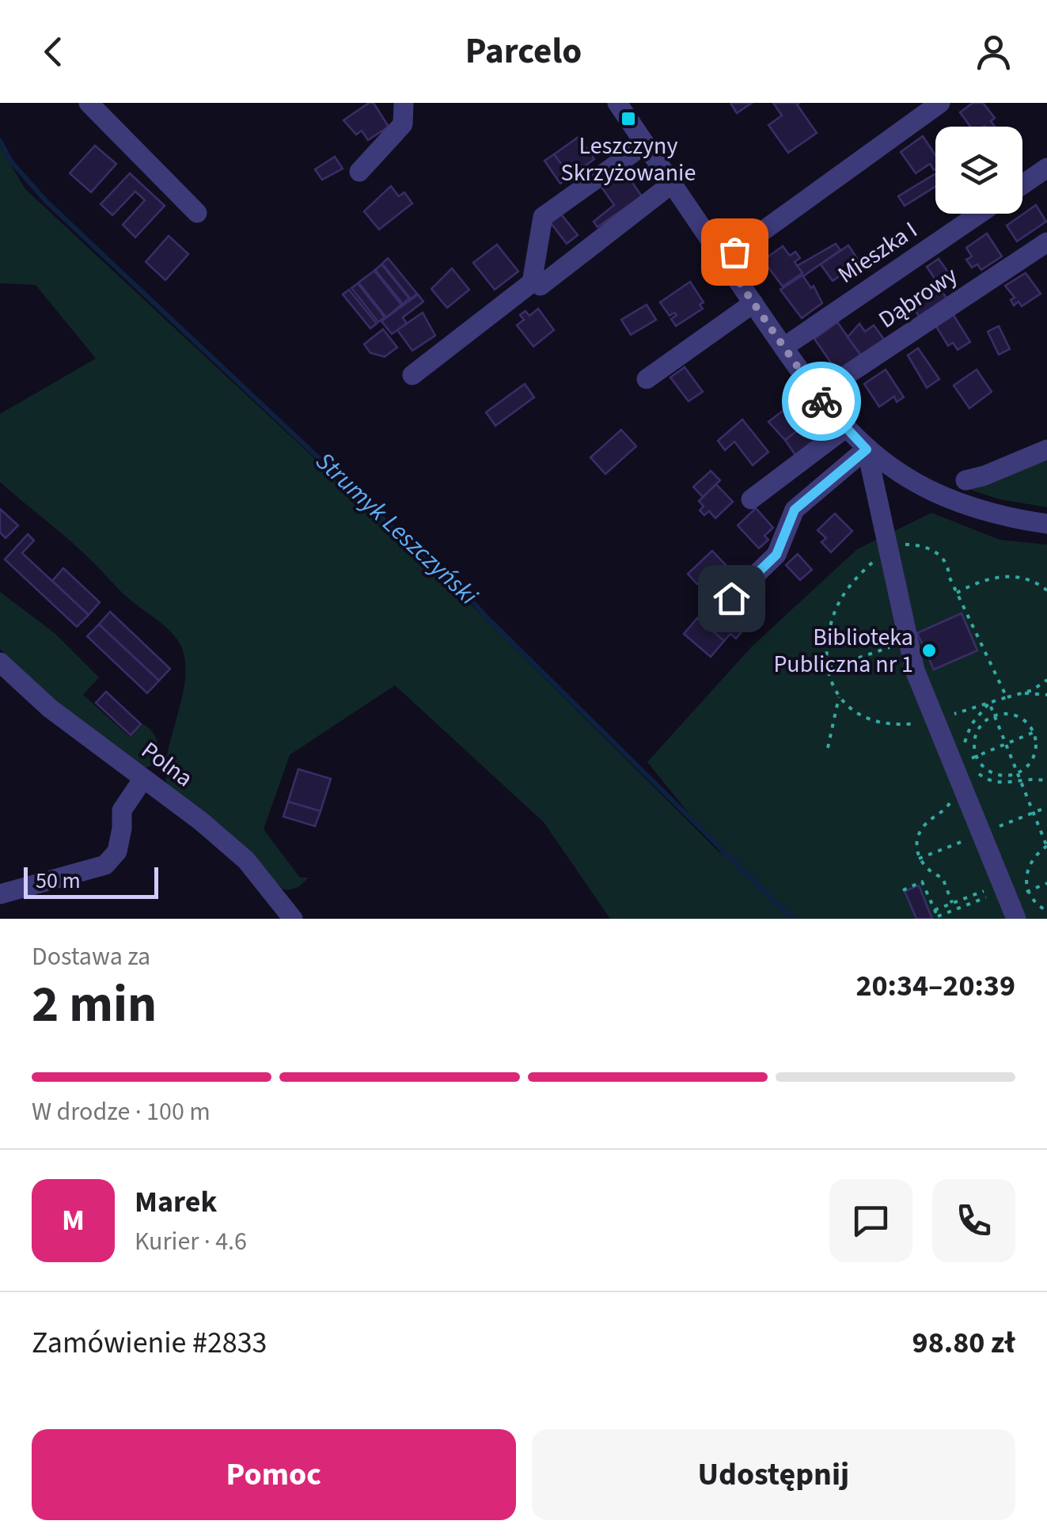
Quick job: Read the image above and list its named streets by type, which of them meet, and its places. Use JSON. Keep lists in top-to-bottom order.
{
  "streets": {
    "street": ["Mieszka I", "Dąbrowy", "Polna"]
  },
  "water": ["Strumyk Leszczyński"],
  "places": {
    "transit": ["Leszczyny Skrzyżowanie"],
    "other": ["Biblioteka Publiczna nr 1"]
  },
  "scale_bar": "50 m",
  "page": {
    "header": "Parcelo",
    "scale": "50 m",
    "heading": ["2 min", "Dostawa za", "20:34–20:39"],
    "panel": [
      "Marek",
      "Kurier · 4.6",
      "Zamówienie #2833",
      "98.80 zł"
    ],
    "bar": "W drodze · 100 m",
    "round": "M",
    "buttons": ["Pomoc", "Udostępnij"]
  }
}
